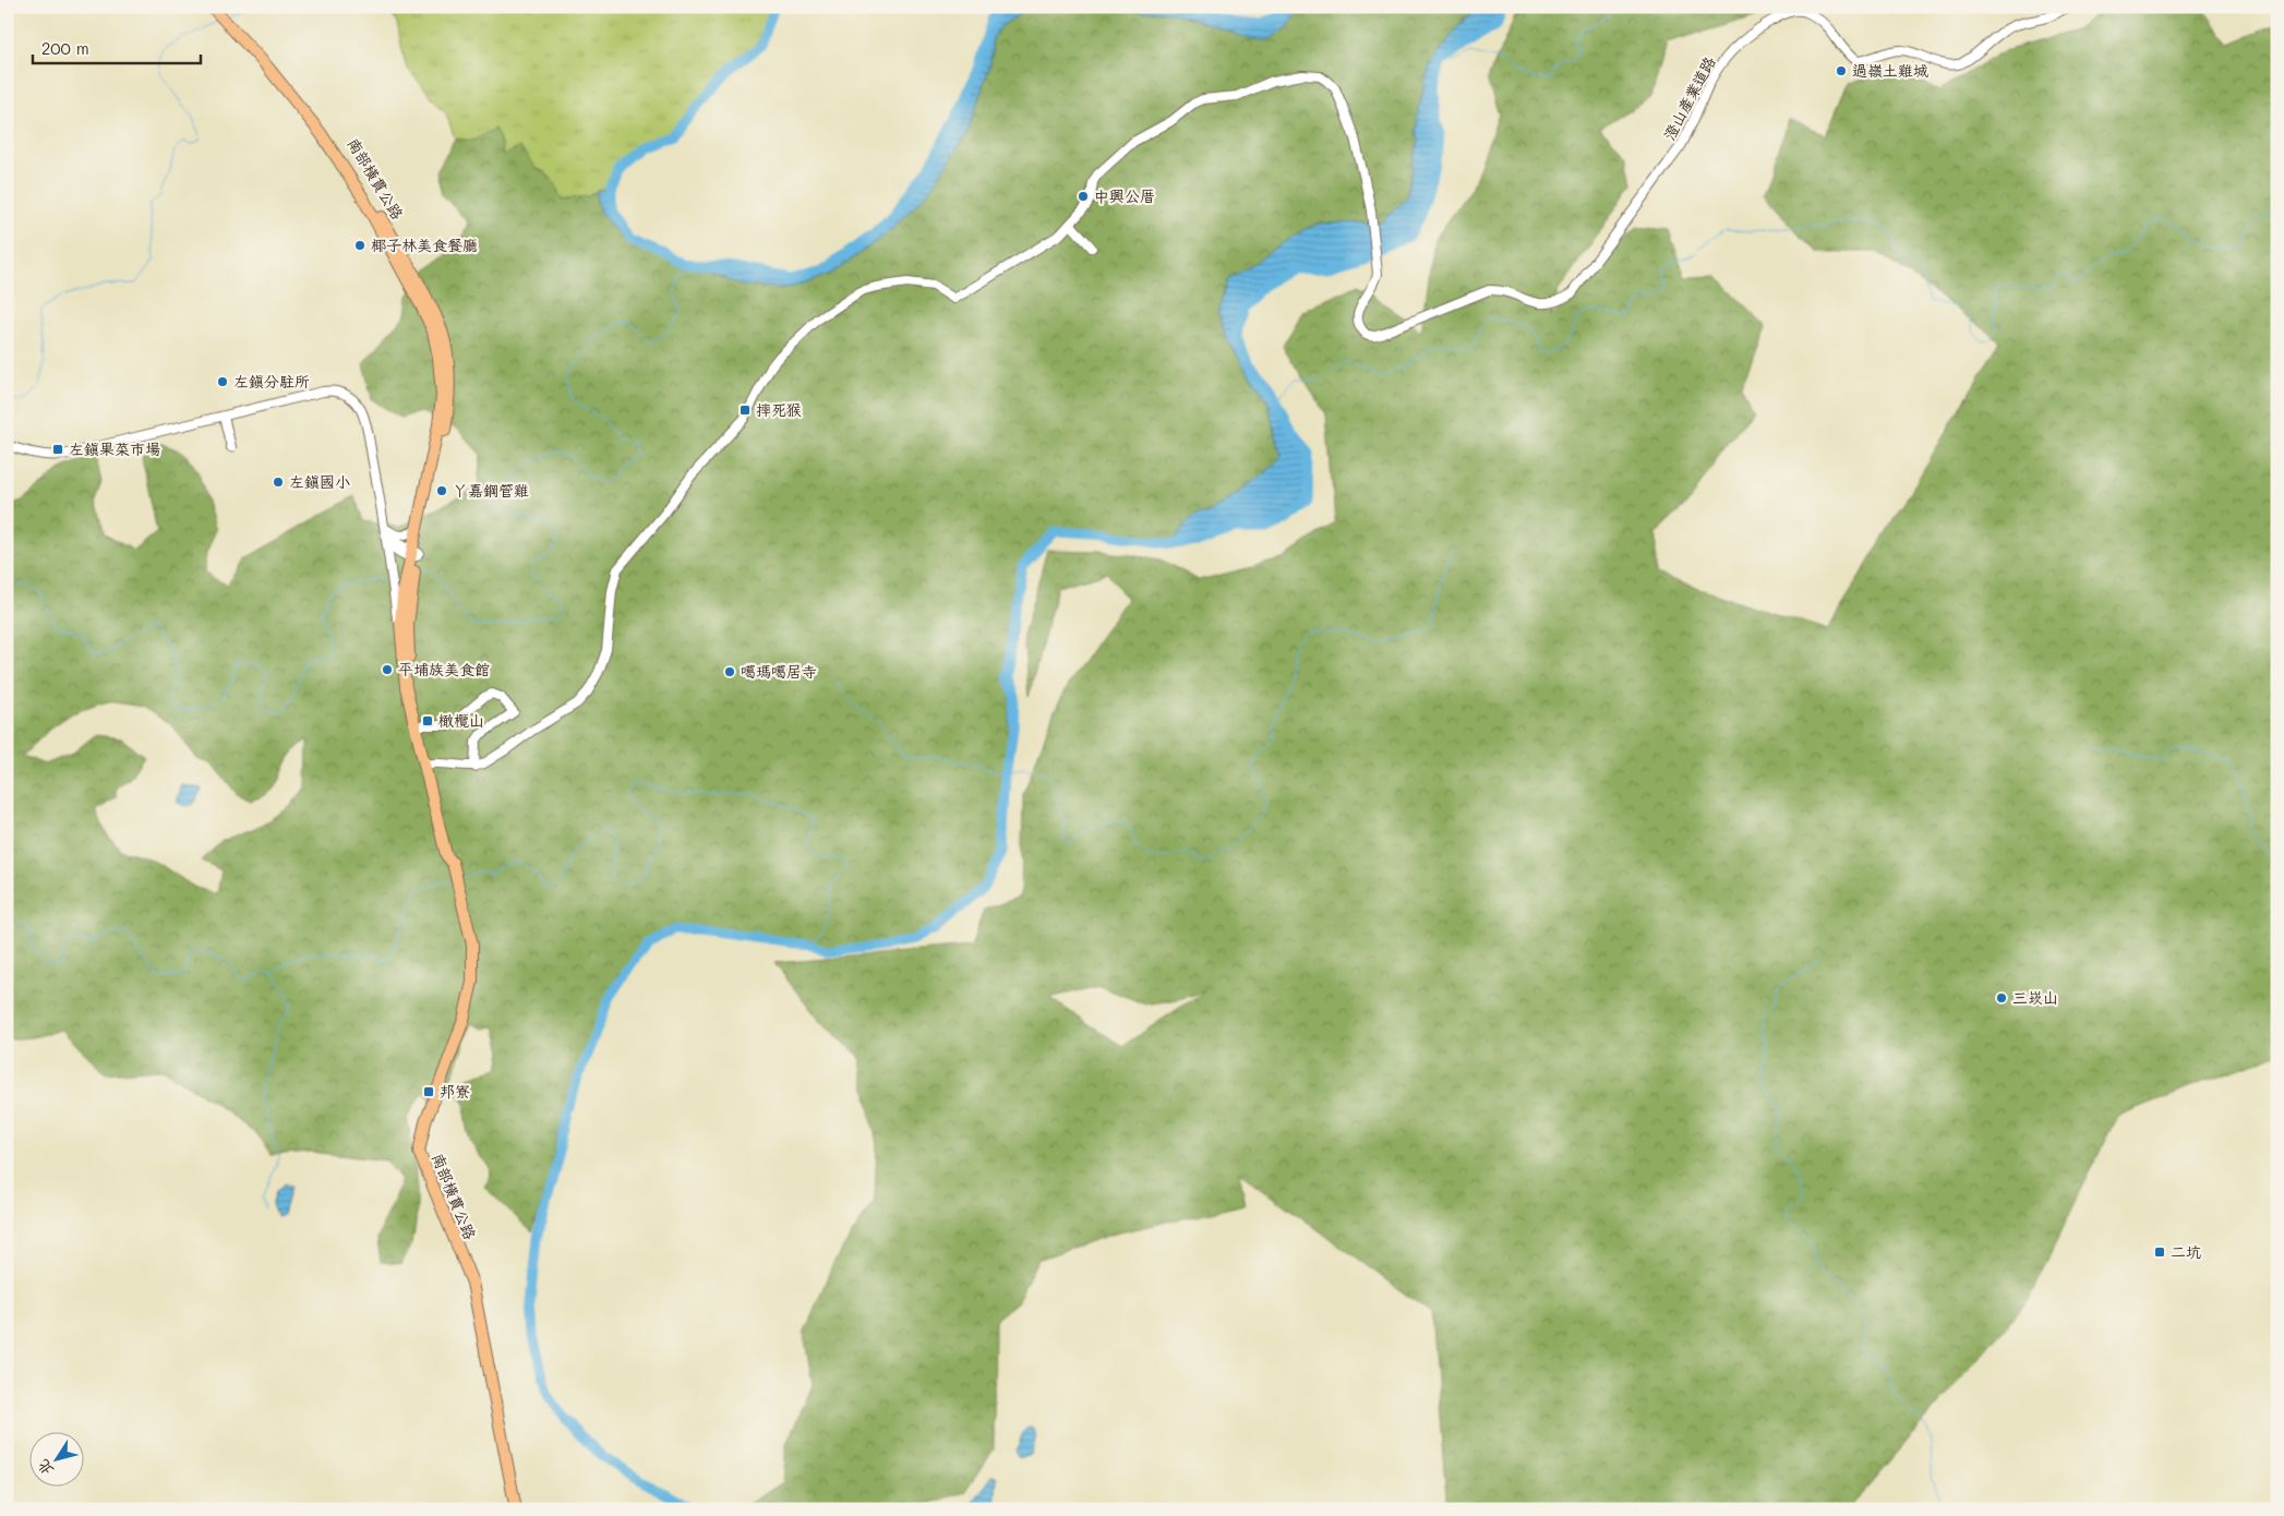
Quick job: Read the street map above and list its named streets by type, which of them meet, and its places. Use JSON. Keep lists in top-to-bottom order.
{
  "streets": {
    "main road": ["南部橫貫公路"],
    "street": ["澄山產業道路"]
  },
  "places": {
    "other": [
      "過嶺土雞城",
      "中興公厝",
      "椰子林美食餐廳",
      "左鎮分駐所",
      "左鎮國小",
      "ㄚ嘉鋼管雞",
      "平埔族美食館",
      "噶瑪噶居寺",
      "三崁山"
    ],
    "transit": [
      "摔死猴",
      "左鎮果菜市場",
      "橄欖山",
      "邦寮",
      "二坑"
    ]
  },
  "scale_bar": "200 m",
  "north": "bottom left"
}
